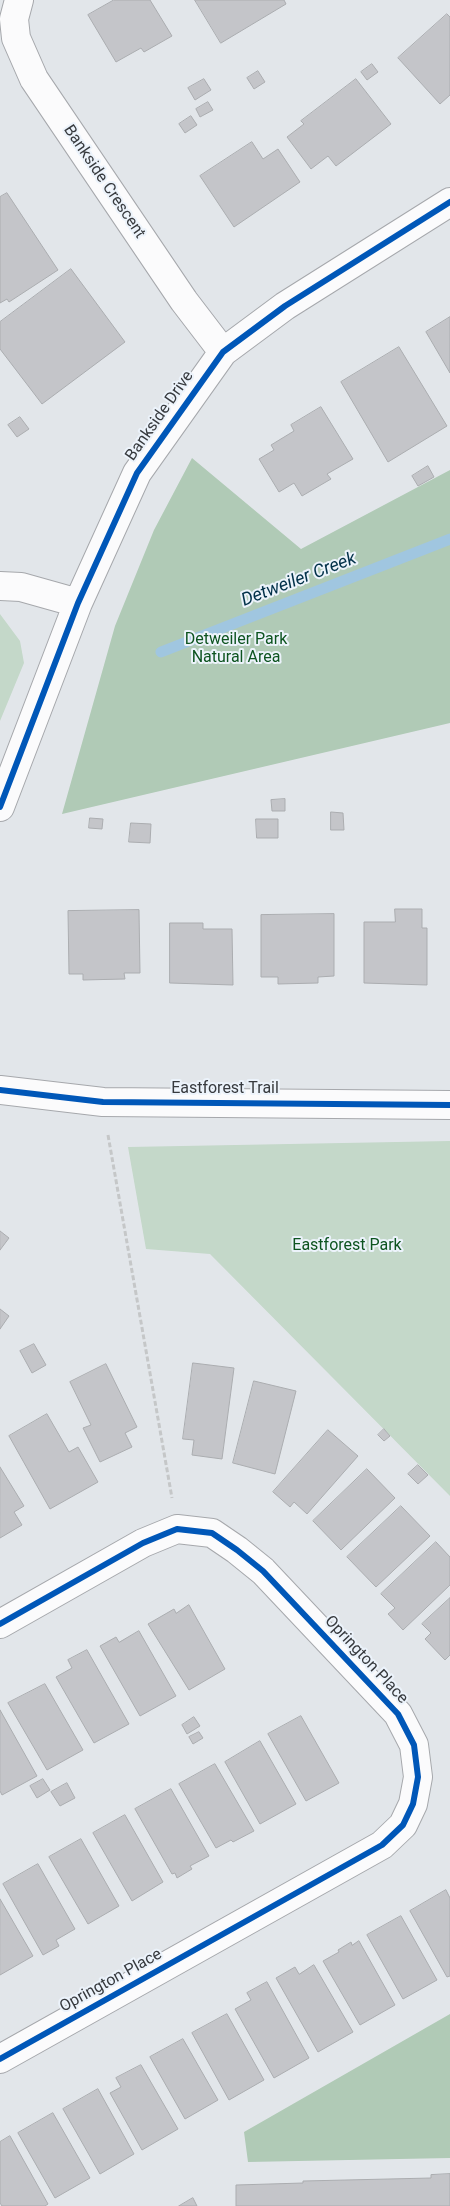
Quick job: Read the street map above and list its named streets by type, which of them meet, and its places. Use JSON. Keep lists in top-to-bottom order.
{
  "streets": {
    "street": [
      "Bankside Crescent",
      "Bankside Drive",
      "Eastforest Trail",
      "Oprington Place"
    ]
  },
  "crossings": [
    ["Bankside Crescent", "Bankside Drive"]
  ],
  "water": ["Detweiler Creek"],
  "parks": ["Detweiler Park Natural Area", "Eastforest Park"]
}
